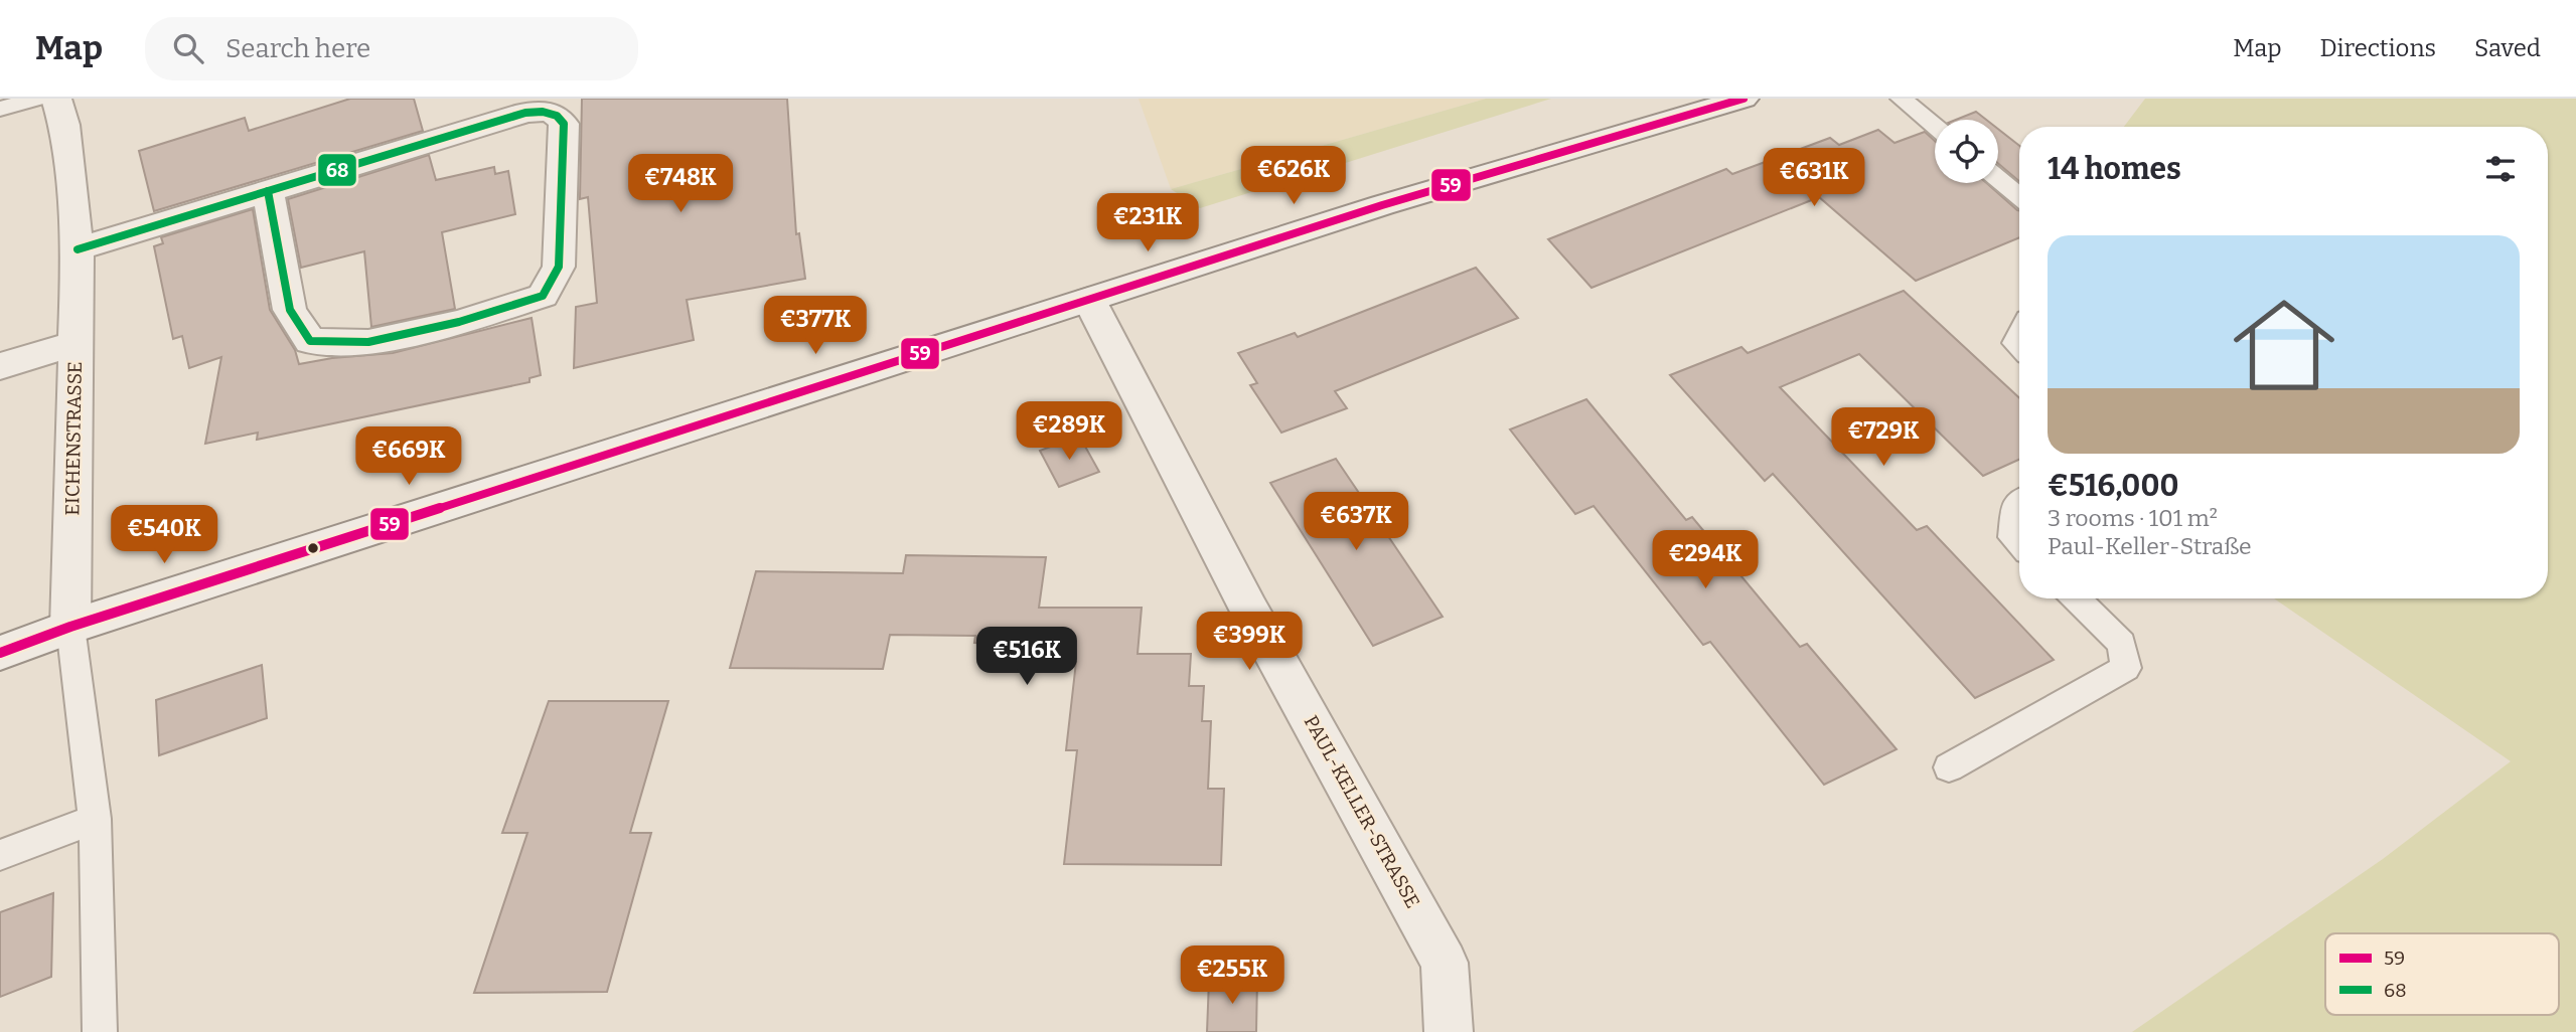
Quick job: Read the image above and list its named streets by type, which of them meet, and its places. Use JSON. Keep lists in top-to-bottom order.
{
  "streets": {
    "street": ["EICHENSTRASSE", "PAUL-KELLER-STRASSE"]
  },
  "lines": ["transit line 59", "transit line 68"],
  "legend": ["59", "68"],
  "page": {
    "header": "Map",
    "search": "Search here",
    "nav": ["Map", "Directions", "Saved"],
    "heading": "14 homes",
    "price": [
      "€626K",
      "€631K",
      "€748K",
      "€231K",
      "€377K",
      "€289K",
      "€729K",
      "€669K",
      "€637K",
      "€540K",
      "€294K",
      "€399K",
      "€516K",
      "€255K"
    ],
    "list": [
      {
        "name": "€516,000",
        "note": "3 rooms · 101 m² · Paul-Keller-Straße"
      }
    ]
  }
}
